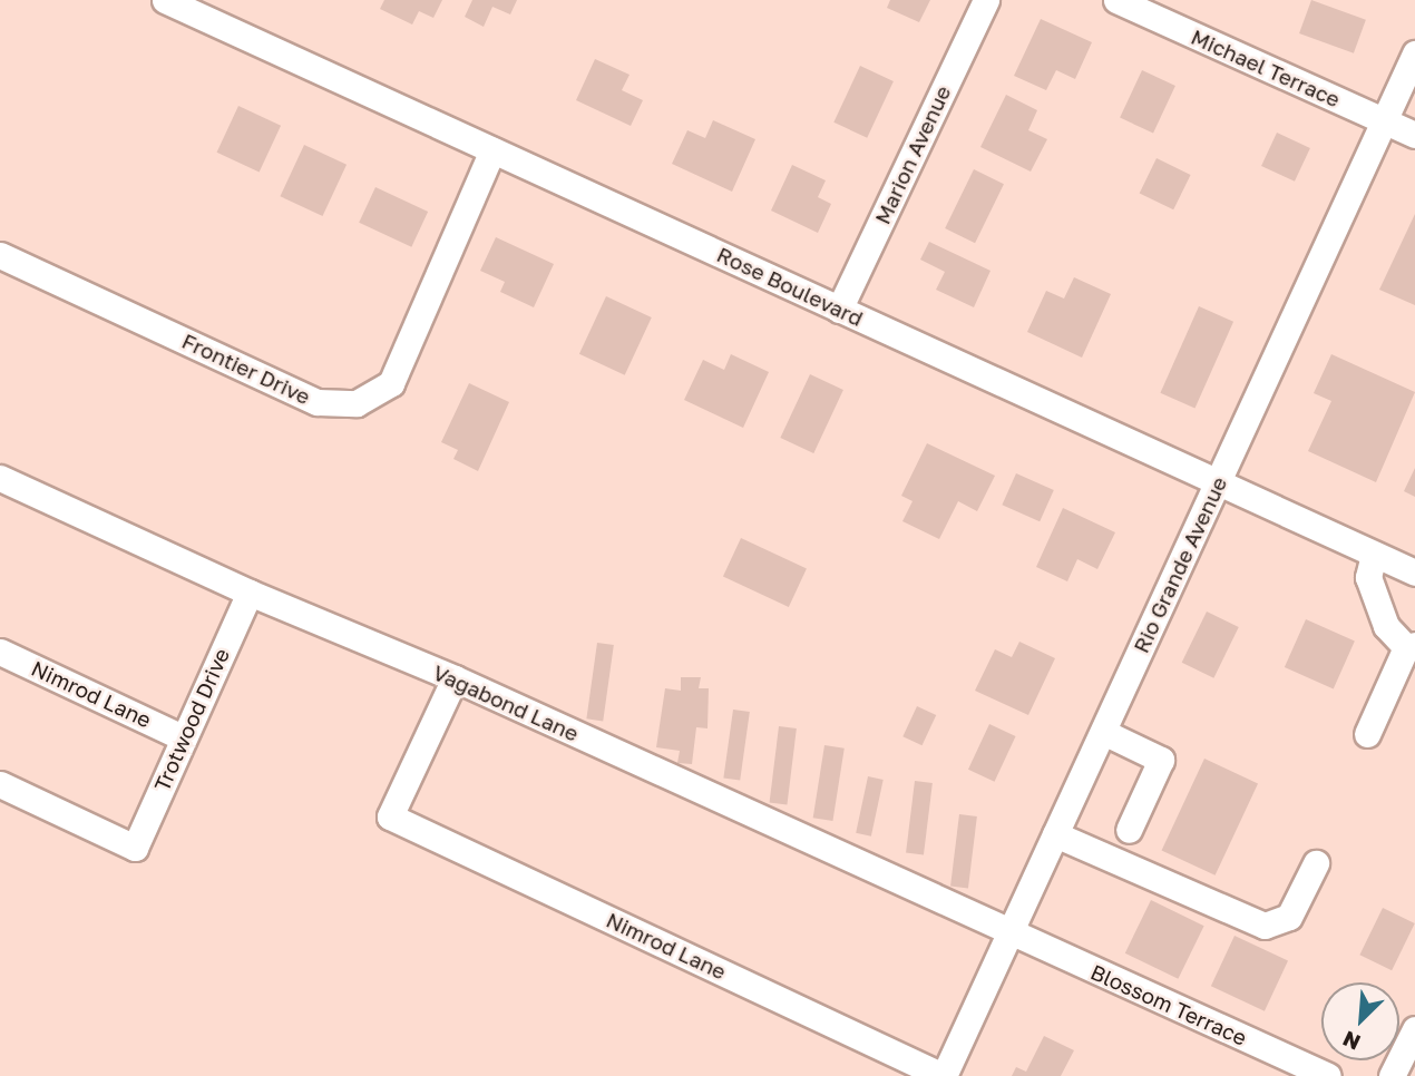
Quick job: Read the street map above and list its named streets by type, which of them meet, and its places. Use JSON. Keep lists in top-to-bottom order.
{
  "streets": {
    "street": [
      "Michael Terrace",
      "Marion Avenue",
      "Rose Boulevard",
      "Frontier Drive",
      "Rio Grande Avenue",
      "Nimrod Lane",
      "Vagabond Lane",
      "Trotwood Drive",
      "Blossom Terrace"
    ]
  },
  "crossings": [
    ["Michael Terrace", "Rio Grande Avenue"],
    ["Marion Avenue", "Rose Boulevard"],
    ["Rose Boulevard", "Frontier Drive"],
    ["Rose Boulevard", "Rio Grande Avenue"],
    ["Rio Grande Avenue", "Nimrod Lane"],
    ["Rio Grande Avenue", "Vagabond Lane"],
    ["Rio Grande Avenue", "Blossom Terrace"],
    ["Nimrod Lane", "Vagabond Lane"],
    ["Nimrod Lane", "Trotwood Drive"],
    ["Vagabond Lane", "Trotwood Drive"],
    ["Vagabond Lane", "Blossom Terrace"]
  ],
  "north": "bottom left"
}
